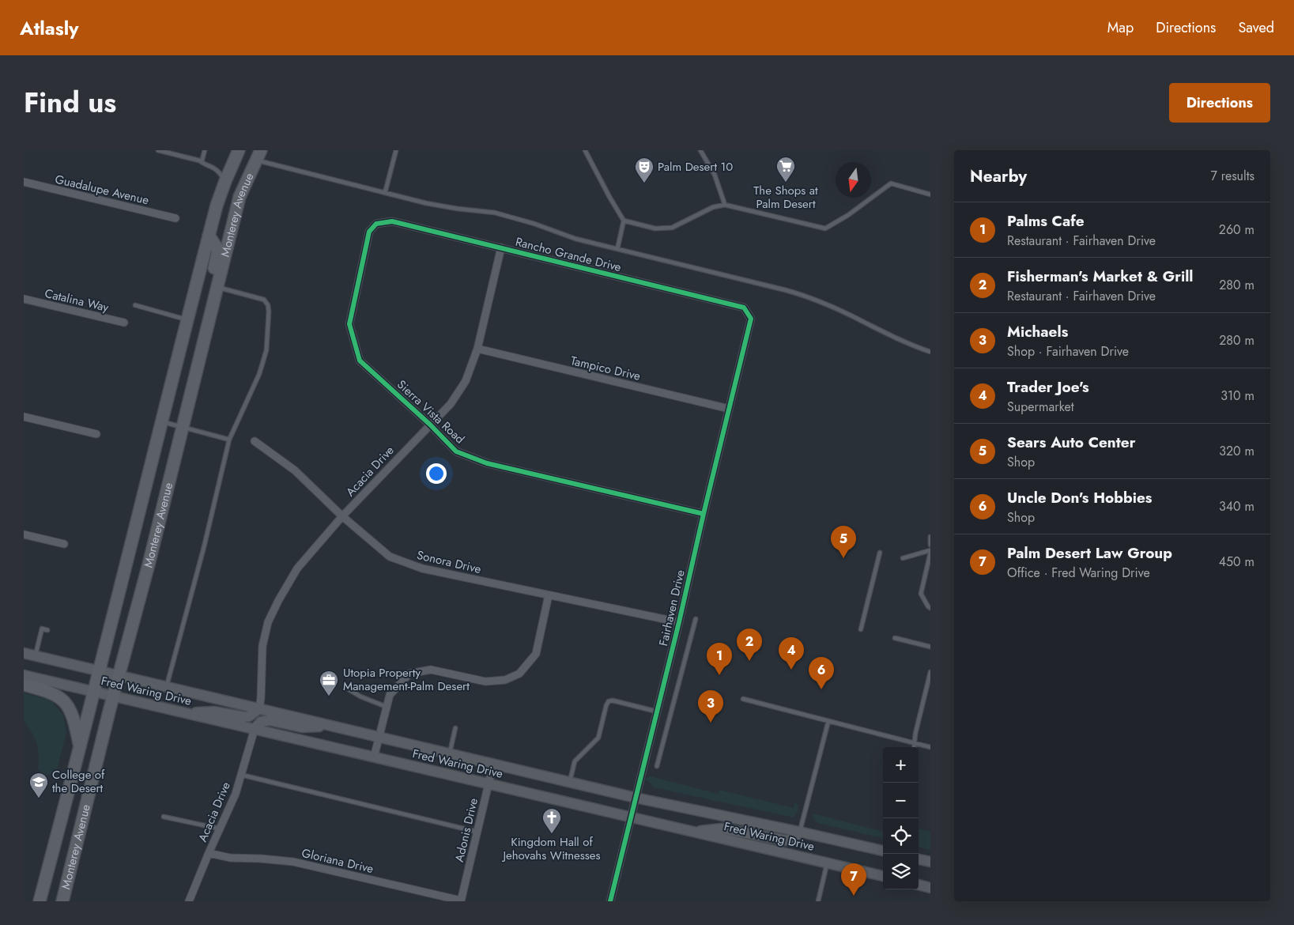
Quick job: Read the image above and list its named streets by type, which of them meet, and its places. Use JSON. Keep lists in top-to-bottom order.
{
  "streets": {
    "main road": ["Monterey Avenue", "Fred Waring Drive"],
    "street": [
      "Guadalupe Avenue",
      "Rancho Grande Drive",
      "Catalina Way",
      "Tampico Drive",
      "Sierra Vista Road",
      "Acacia Drive",
      "Sonora Drive",
      "Fairhaven Drive",
      "Adonis Drive",
      "Gloriana Drive"
    ]
  },
  "crossings": [
    ["Monterey Avenue", "Fred Waring Drive"],
    ["Rancho Grande Drive", "Sierra Vista Road"],
    ["Rancho Grande Drive", "Acacia Drive"],
    ["Rancho Grande Drive", "Fairhaven Drive"],
    ["Tampico Drive", "Acacia Drive"],
    ["Tampico Drive", "Fairhaven Drive"],
    ["Sierra Vista Road", "Acacia Drive"],
    ["Sierra Vista Road", "Fairhaven Drive"],
    ["Acacia Drive", "Sonora Drive"],
    ["Acacia Drive", "Fred Waring Drive"],
    ["Acacia Drive", "Gloriana Drive"],
    ["Sonora Drive", "Fairhaven Drive"],
    ["Fairhaven Drive", "Fred Waring Drive"],
    ["Fred Waring Drive", "Adonis Drive"],
    ["Adonis Drive", "Gloriana Drive"]
  ],
  "places": {
    "supermarket": ["The Shops at Palm Desert"],
    "theatre": ["Palm Desert 10"],
    "office": ["Utopia Property Management-Palm Desert"],
    "school or university": ["College of the Desert"],
    "church": ["Kingdom Hall of Jehovahs Witnesses"]
  },
  "north": "bottom",
  "page": {
    "header": "Atlasly",
    "nav": ["Map", "Directions", "Saved"],
    "title": "Find us",
    "buttons": "Directions",
    "heading": ["Nearby", "7 results"],
    "list": [
      {
        "mark": "1",
        "name": "Palms Cafe",
        "note": "Restaurant · Fairhaven Drive",
        "value": "260 m"
      },
      {
        "mark": "2",
        "name": "Fisherman's Market & Grill",
        "note": "Restaurant · Fairhaven Drive",
        "value": "280 m"
      },
      {
        "mark": "3",
        "name": "Michaels",
        "note": "Shop · Fairhaven Drive",
        "value": "280 m"
      },
      {
        "mark": "4",
        "name": "Trader Joe's",
        "note": "Supermarket",
        "value": "310 m"
      },
      {
        "mark": "5",
        "name": "Sears Auto Center",
        "note": "Shop",
        "value": "320 m"
      },
      {
        "mark": "6",
        "name": "Uncle Don's Hobbies",
        "note": "Shop",
        "value": "340 m"
      },
      {
        "mark": "7",
        "name": "Palm Desert Law Group",
        "note": "Office · Fred Waring Drive",
        "value": "450 m"
      }
    ],
    "pins": [
      "5",
      "2",
      "4",
      "1",
      "6",
      "3",
      "7"
    ],
    "map_buttons": ["+", "−"]
  }
}
